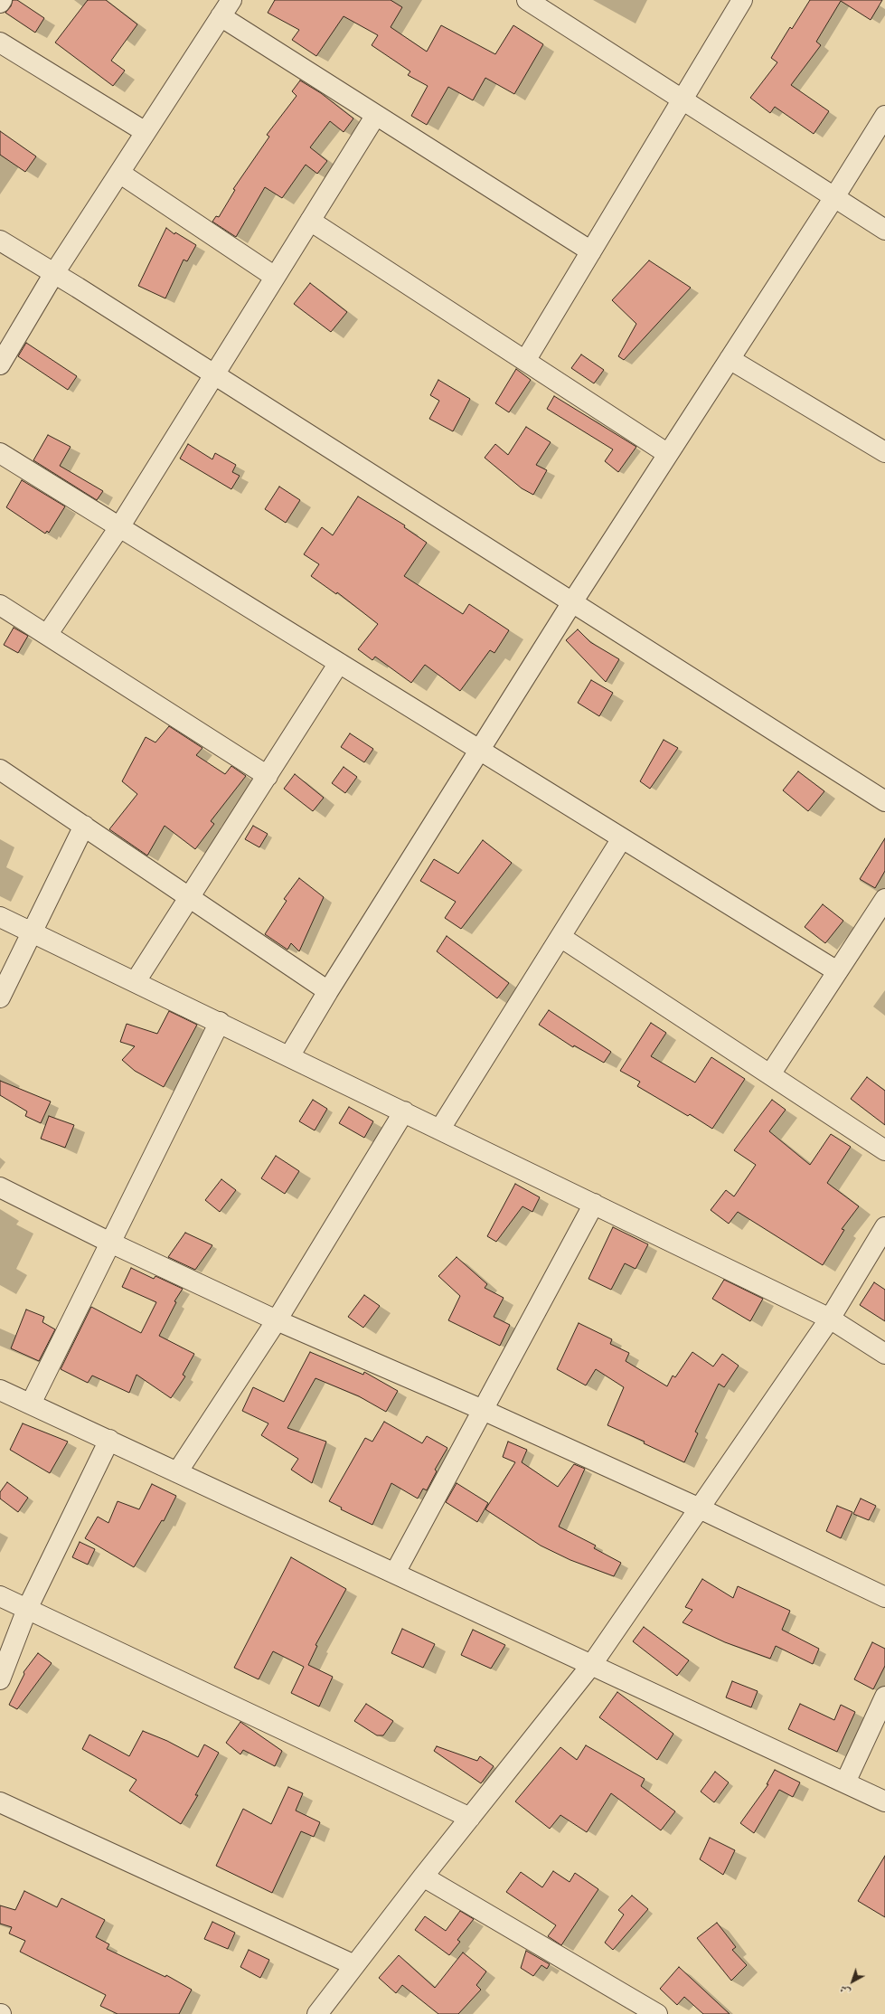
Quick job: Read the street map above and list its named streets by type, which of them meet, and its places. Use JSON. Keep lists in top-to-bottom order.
{
  "north": "bottom left"
}
